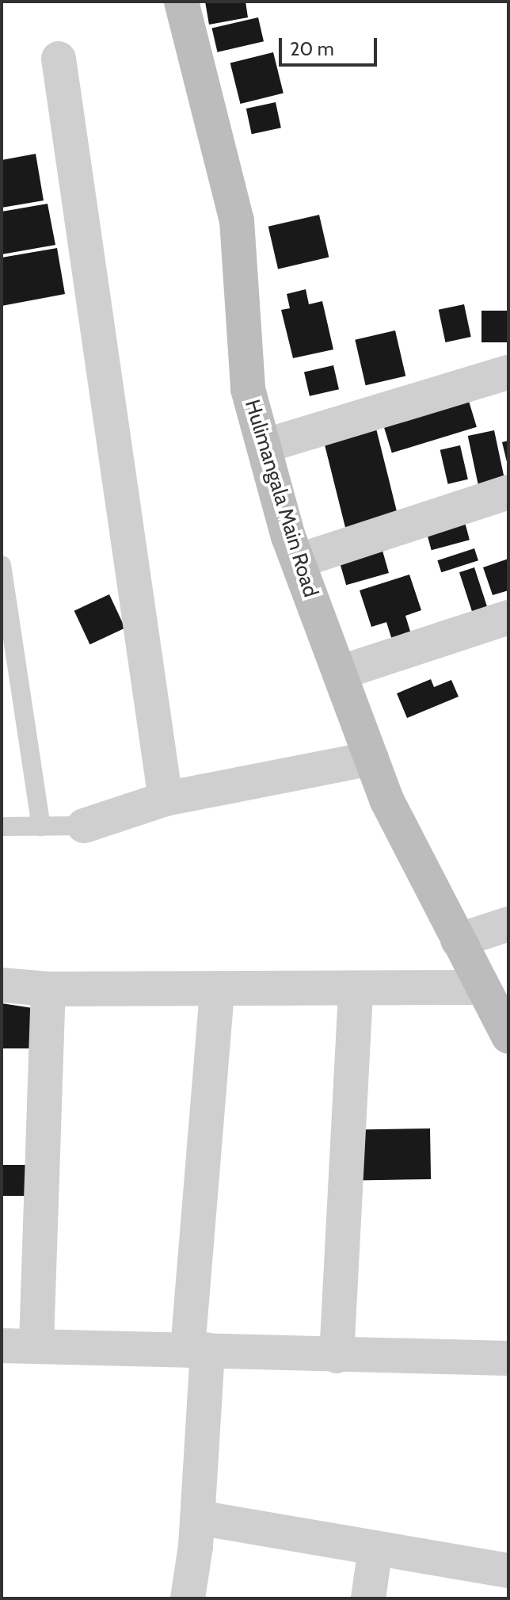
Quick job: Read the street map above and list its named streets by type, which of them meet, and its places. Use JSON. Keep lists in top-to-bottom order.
{
  "streets": {
    "street": ["Hulimangala Main Road"]
  },
  "scale_bar": "20 m"
}
